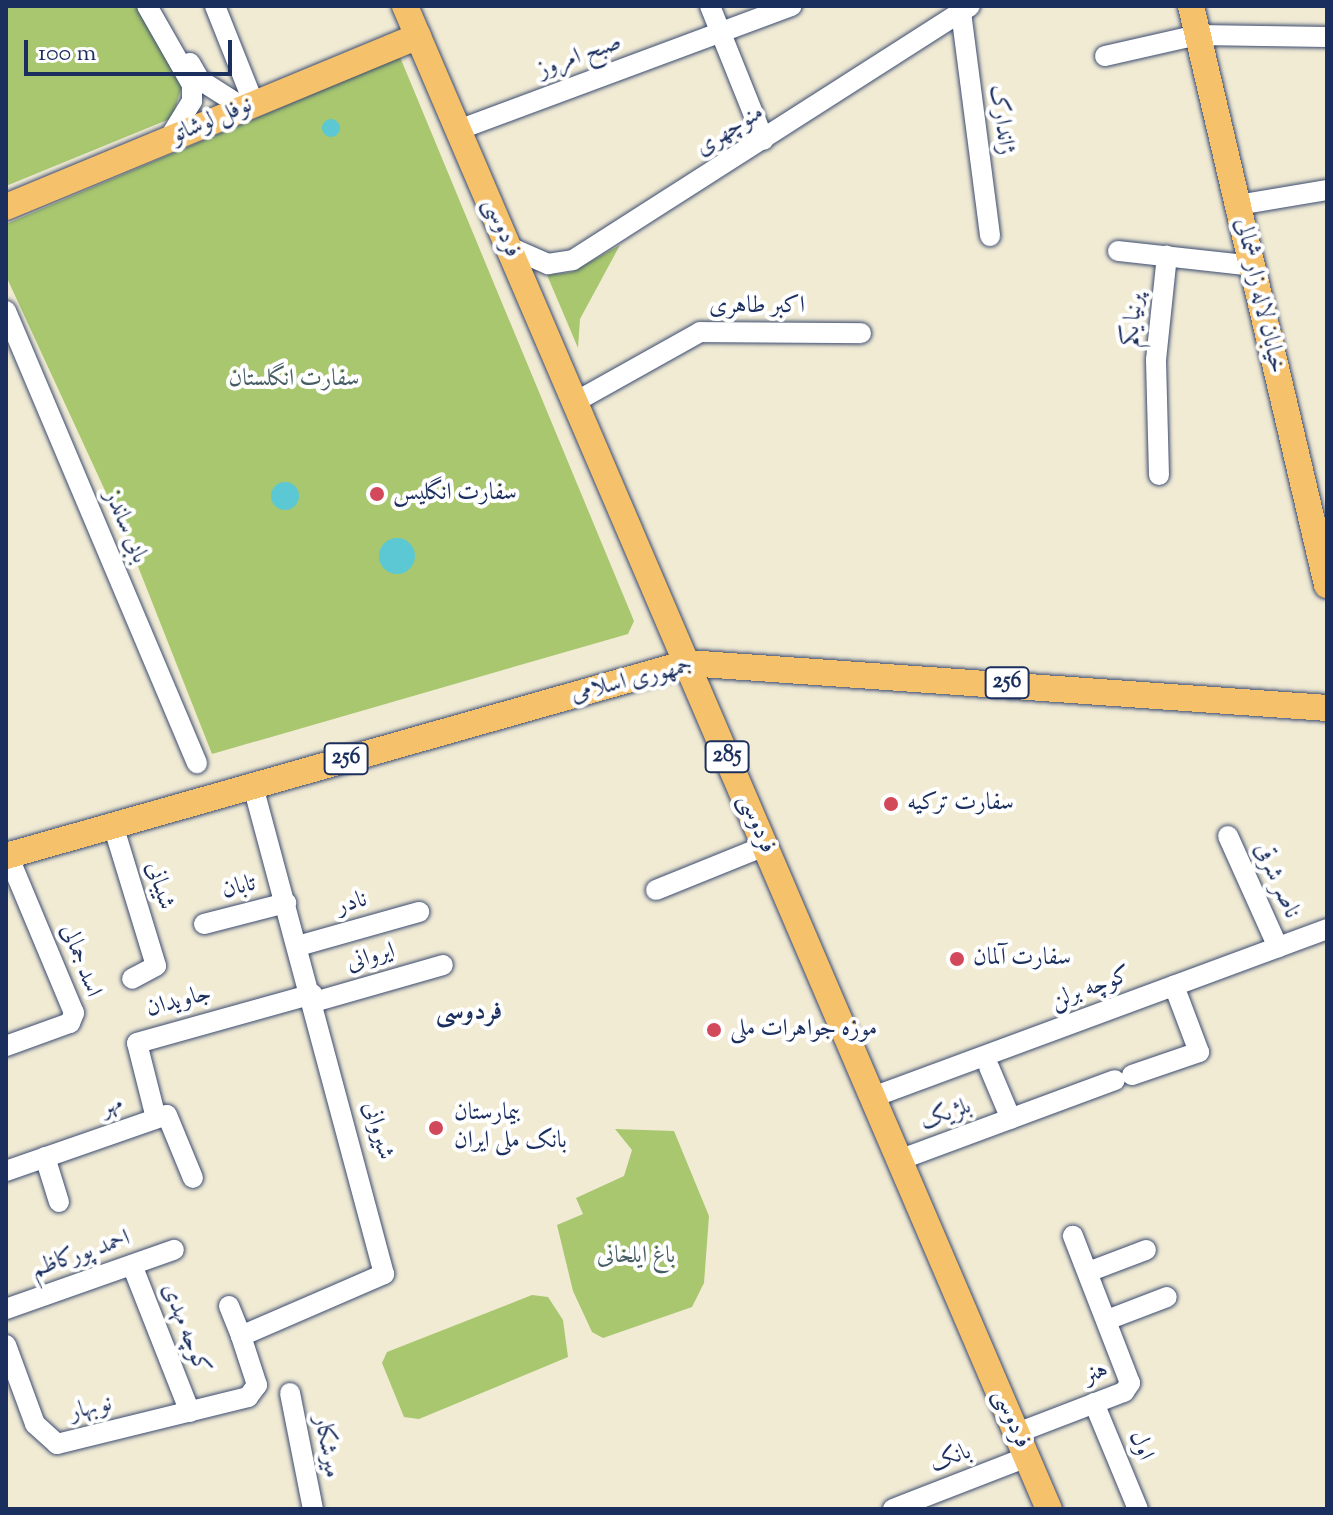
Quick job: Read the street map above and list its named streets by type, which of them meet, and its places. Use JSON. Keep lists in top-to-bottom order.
{
  "streets": {
    "main road": [
      "نوفل لوشاتو",
      "فردوسی",
      "خیابان لاله زار شمالی",
      "جمهوری اسلامی",
      "256",
      "285"
    ],
    "street": [
      "صبح امروز",
      "ژاندارک",
      "منوچهری",
      "اکبر طاهری",
      "پرنیا یکم",
      "بابی ساندز",
      "ناصر شرقی",
      "شیبانی",
      "تابان",
      "نادر",
      "ایروانی",
      "اسد جمالی",
      "کوچه برلن",
      "جاویدان",
      "مهر",
      "بلژیک",
      "شیروانی",
      "احمد پورکاظم",
      "کوچه مهدی",
      "هنر",
      "نوبهار",
      "اول",
      "میرشکار",
      "بانک"
    ]
  },
  "crossings": [
    ["صبح امروز", "فردوسی"],
    ["ژاندارک", "منوچهری"],
    ["نوفل لوشاتو", "فردوسی"],
    ["منوچهری", "فردوسی"],
    ["فردوسی", "اکبر طاهری"],
    ["فردوسی", "جمهوری اسلامی"],
    ["فردوسی", "کوچه برلن"],
    ["فردوسی", "بلژیک"],
    ["فردوسی", "هنر"],
    ["فردوسی", "بانک"],
    ["جمهوری اسلامی", "شیبانی"],
    ["جمهوری اسلامی", "اسد جمالی"],
    ["جمهوری اسلامی", "شیروانی"],
    ["ناصر شرقی", "کوچه برلن"],
    ["تابان", "شیروانی"],
    ["نادر", "شیروانی"],
    ["ایروانی", "جاویدان"],
    ["ایروانی", "شیروانی"],
    ["کوچه برلن", "بلژیک"],
    ["جاویدان", "مهر"],
    ["جاویدان", "شیروانی"],
    ["شیروانی", "نوبهار"],
    ["احمد پورکاظم", "کوچه مهدی"],
    ["کوچه مهدی", "نوبهار"],
    ["هنر", "اول"],
    ["هنر", "بانک"]
  ],
  "districts": ["فردوسی"],
  "parks": ["سفارت انگلستان", "باغ ایلخانی"],
  "places": [
    "سفارت انگلیس",
    "سفارت ترکیه",
    "سفارت آلمان",
    "موزه جواهرات ملی",
    "بیمارستان بانک ملی ایران"
  ],
  "scale_bar": "100 m"
}
